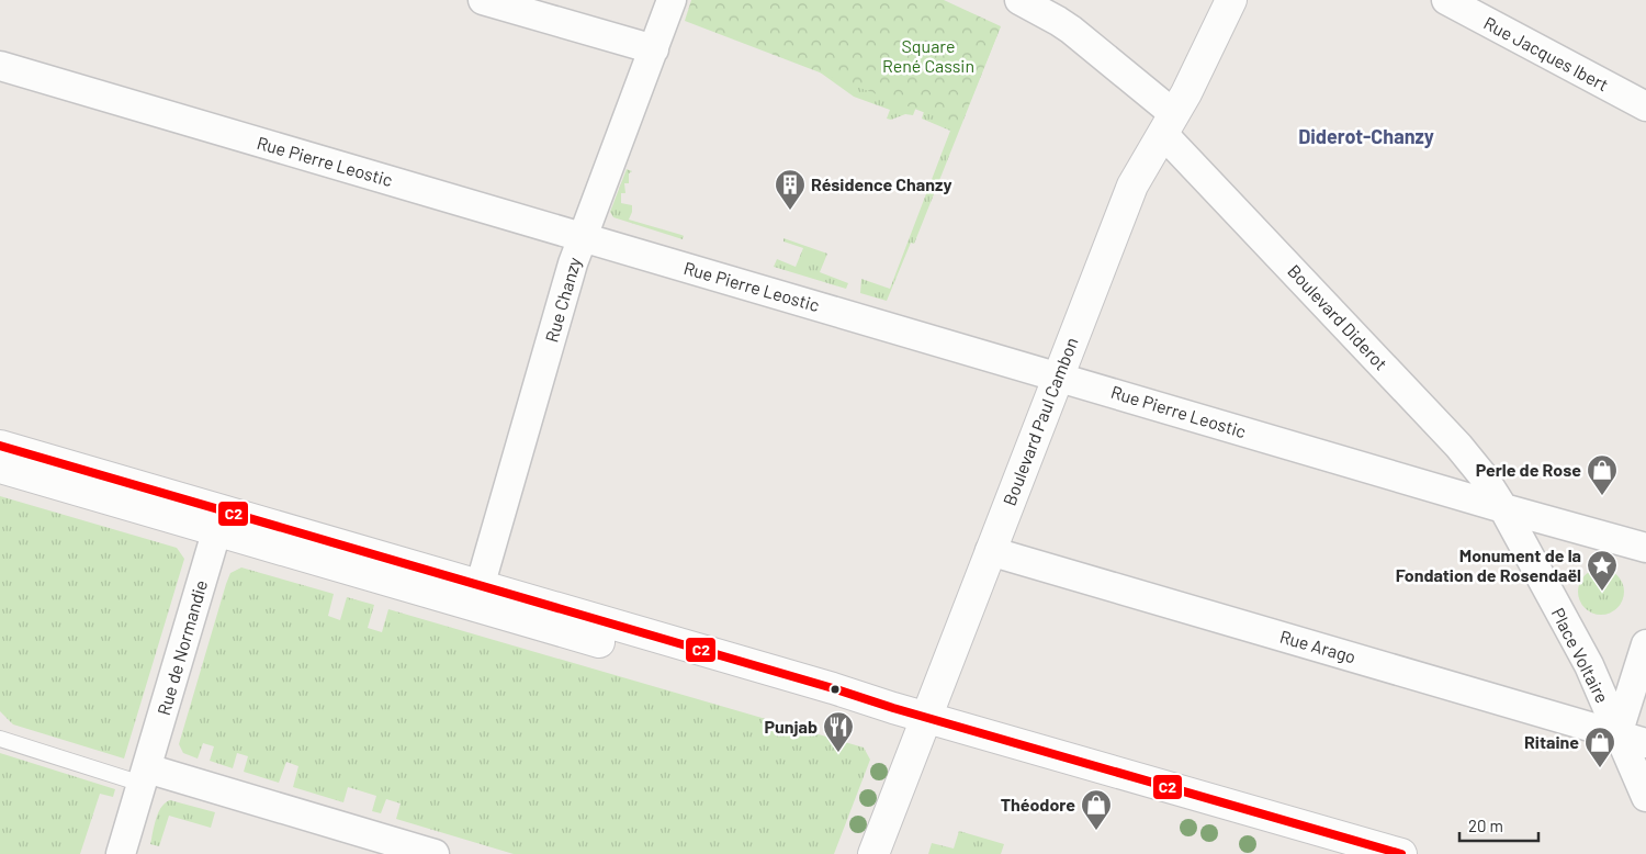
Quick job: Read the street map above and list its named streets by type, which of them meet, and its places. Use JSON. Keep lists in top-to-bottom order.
{
  "streets": {
    "main road": ["Boulevard Paul Cambon"],
    "street": [
      "Rue Jacques Ibert",
      "Rue Pierre Leostic",
      "Rue Chanzy",
      "Boulevard Diderot",
      "Rue Arago",
      "Rue de Normandie",
      "Place Voltaire"
    ]
  },
  "crossings": [
    ["Rue Pierre Leostic", "Rue Chanzy"],
    ["Rue Pierre Leostic", "Boulevard Diderot"],
    ["Rue Pierre Leostic", "Boulevard Paul Cambon"],
    ["Rue Pierre Leostic", "Place Voltaire"],
    ["Boulevard Diderot", "Boulevard Paul Cambon"],
    ["Boulevard Diderot", "Place Voltaire"],
    ["Boulevard Paul Cambon", "Rue Arago"],
    ["Rue Arago", "Place Voltaire"]
  ],
  "districts": ["Diderot-Chanzy"],
  "parks": ["Square René Cassin"],
  "places": {
    "building": ["Résidence Chanzy"],
    "shop": ["Perle de Rose", "Ritaine", "Théodore"],
    "place": ["Monument de la Fondation de Rosendaël"],
    "restaurant": ["Punjab"]
  },
  "lines": ["transit line C2"],
  "scale_bar": "20 m"
}
